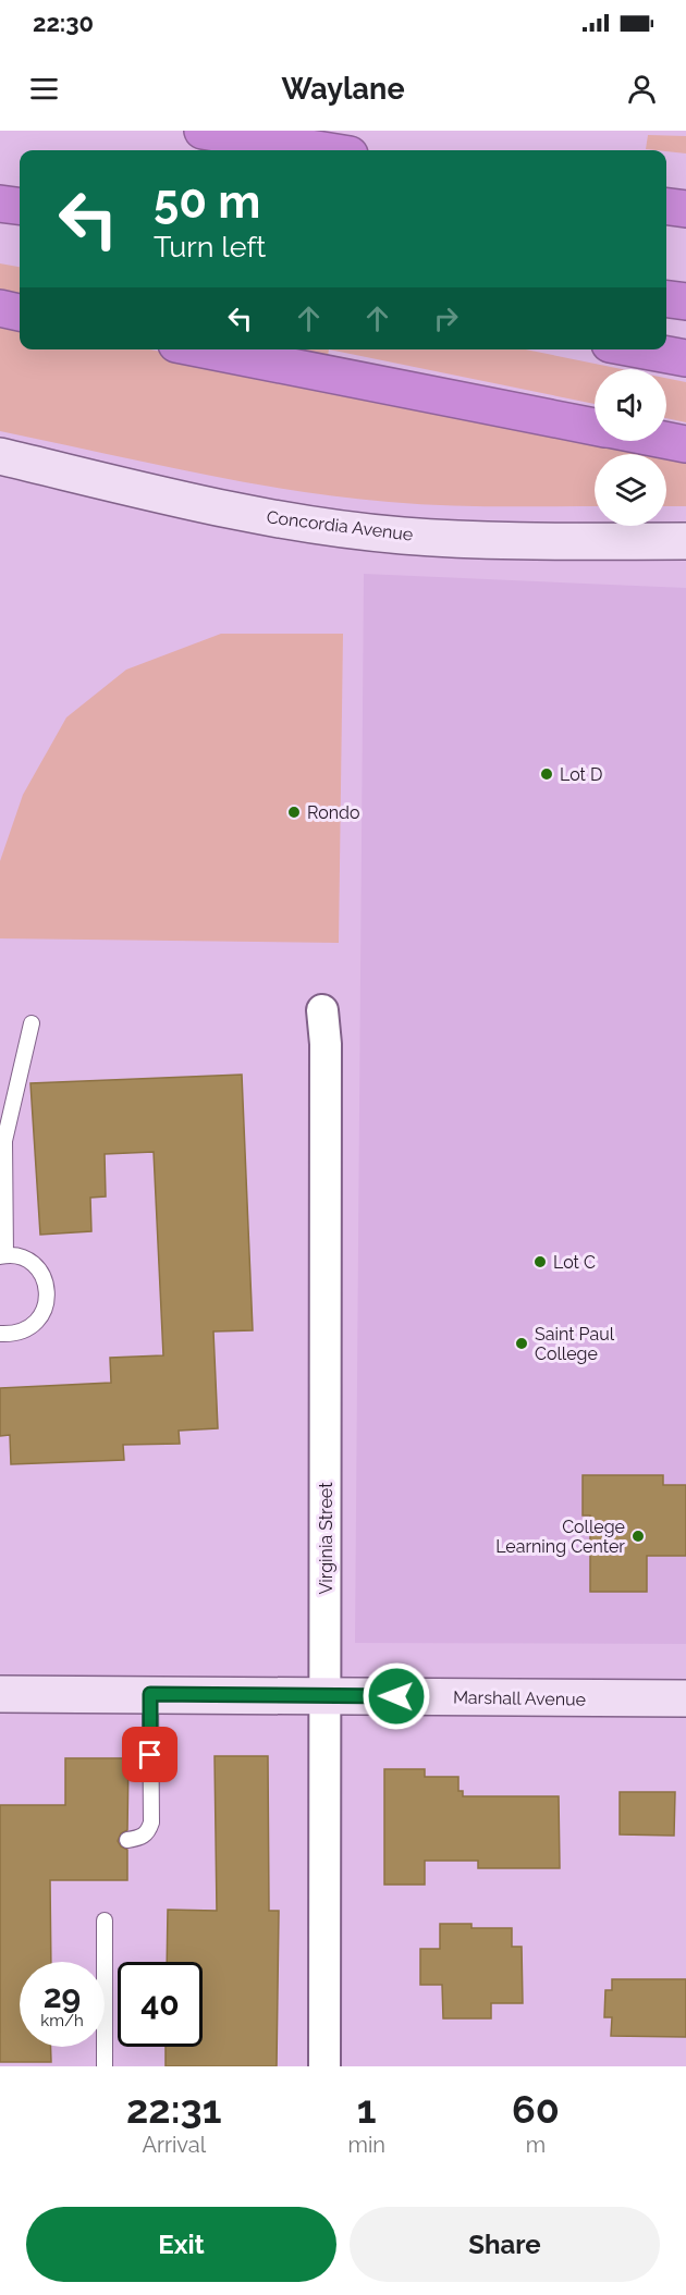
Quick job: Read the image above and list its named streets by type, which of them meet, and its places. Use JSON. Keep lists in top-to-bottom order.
{
  "streets": {
    "street": ["Concordia Avenue", "Virginia Street", "Marshall Avenue"]
  },
  "crossings": [
    ["Virginia Street", "Marshall Avenue"]
  ],
  "places": [
    "Lot D",
    "Rondo",
    "Lot C",
    "Saint Paul College",
    "College Learning Center"
  ],
  "page": {
    "status": "22:30",
    "header": "Waylane",
    "turn": ["50 m", "Turn left"],
    "speed": "29 km/h",
    "limit": "40",
    "eta": [
      "22:31",
      "Arrival",
      "1",
      "min",
      "60",
      "m"
    ],
    "buttons": ["Exit", "Share"]
  }
}
